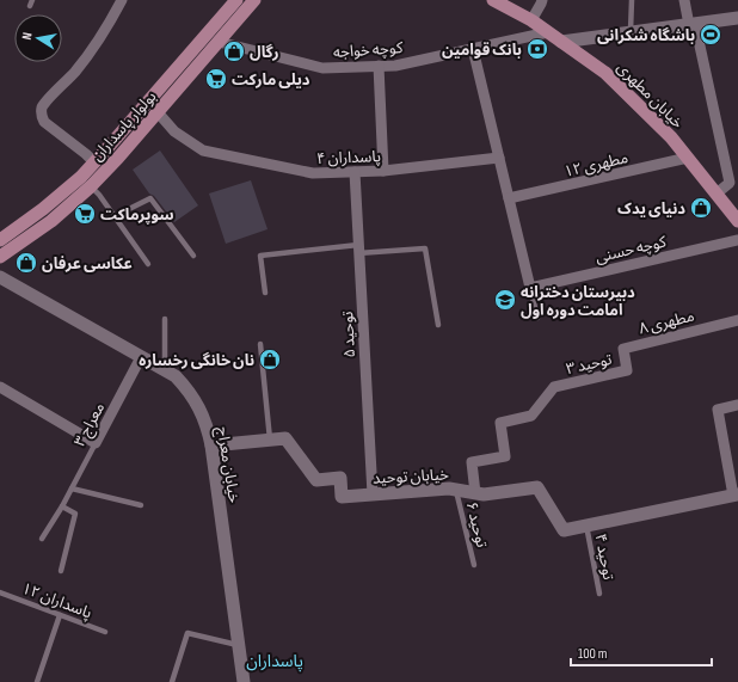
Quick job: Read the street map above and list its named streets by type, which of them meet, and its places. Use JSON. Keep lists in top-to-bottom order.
{
  "streets": {
    "main road": ["خیابان مطهری", "بولوار پاسداران"],
    "street": [
      "کوچه خواجه",
      "پاسداران ۴",
      "مطهری ۱۲",
      "کوچه حسنی",
      "مطهری ۸",
      "توحید ۵",
      "توحید ۳",
      "معراج ۳",
      "خیابان معراج",
      "خیابان توحید"
    ],
    "lane": ["توحید ۶", "توحید ۴", "پاسداران ۱۲"]
  },
  "crossings": [
    ["کوچه خواجه", "خیابان مطهری"],
    ["کوچه خواجه", "بولوار پاسداران"],
    ["خیابان مطهری", "مطهری ۱۲"],
    ["بولوار پاسداران", "پاسداران ۴"],
    ["پاسداران ۴", "توحید ۵"],
    ["مطهری ۸", "توحید ۳"],
    ["توحید ۵", "خیابان توحید"],
    ["توحید ۳", "خیابان توحید"],
    ["معراج ۳", "خیابان معراج"],
    ["خیابان معراج", "خیابان توحید"],
    ["خیابان توحید", "توحید ۶"],
    ["خیابان توحید", "توحید ۴"]
  ],
  "districts": ["پاسداران"],
  "places": {
    "sports": ["باشگاه شکرانی"],
    "bank": ["بانک قوامین"],
    "shop": [
      "رگال",
      "دنیای یدک",
      "عکاسی عرفان",
      "نان خانگی رخساره"
    ],
    "supermarket": ["دیلی مارکت", "سوپرماکت"],
    "school or university": ["دبیرستان دخترانه امامت دوره اول"]
  },
  "scale_bar": "100 m",
  "north": "left"
}
